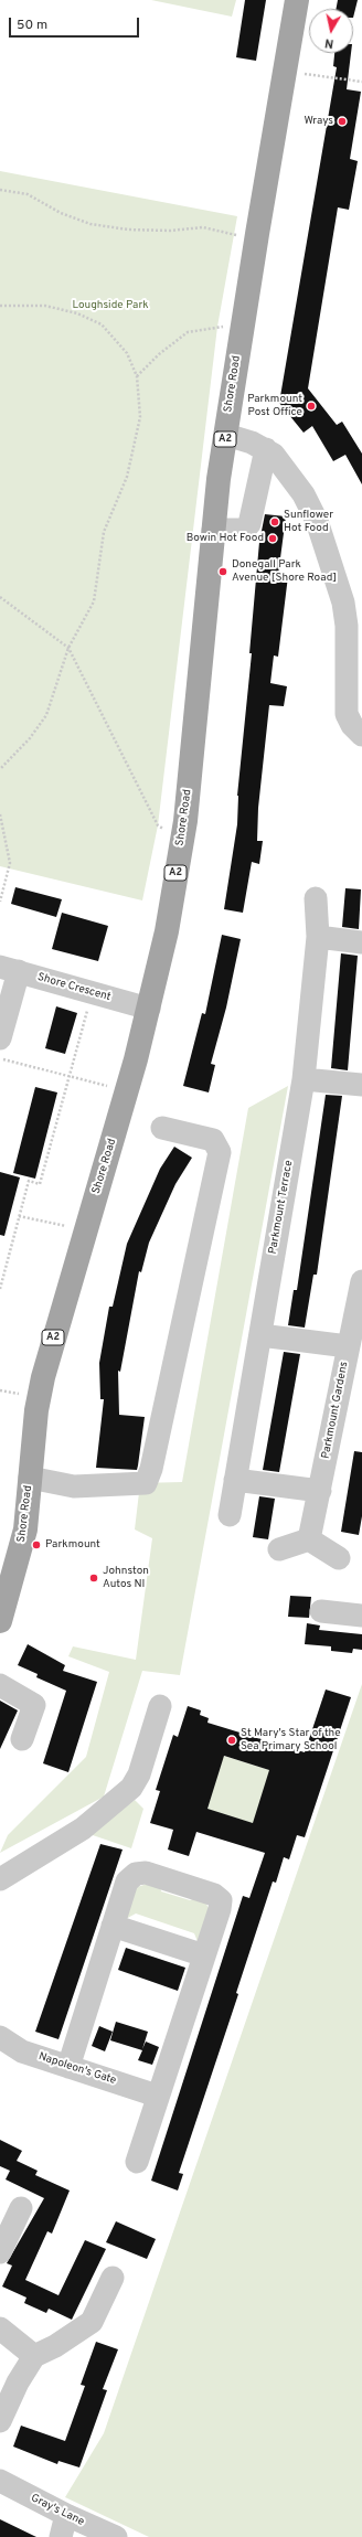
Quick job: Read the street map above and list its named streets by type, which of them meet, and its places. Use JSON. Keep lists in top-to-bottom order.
{
  "streets": {
    "main road": ["Shore Road", "A2"],
    "street": [
      "Shore Crescent",
      "Parkmount Terrace",
      "Parkmount Gardens",
      "Napoleon's Gate",
      "Gray's Lane"
    ]
  },
  "crossings": [
    ["Shore Road", "Shore Crescent"]
  ],
  "parks": ["Loughside Park"],
  "places": [
    "Wrays",
    "Parkmount Post Office",
    "Sunflower Hot Food",
    "Bowin Hot Food",
    "Donegall Park Avenue [Shore Road]",
    "Parkmount",
    "Johnston Autos NI",
    "St Mary's Star of the Sea Primary School"
  ],
  "scale_bar": "50 m",
  "north": "bottom"
}
